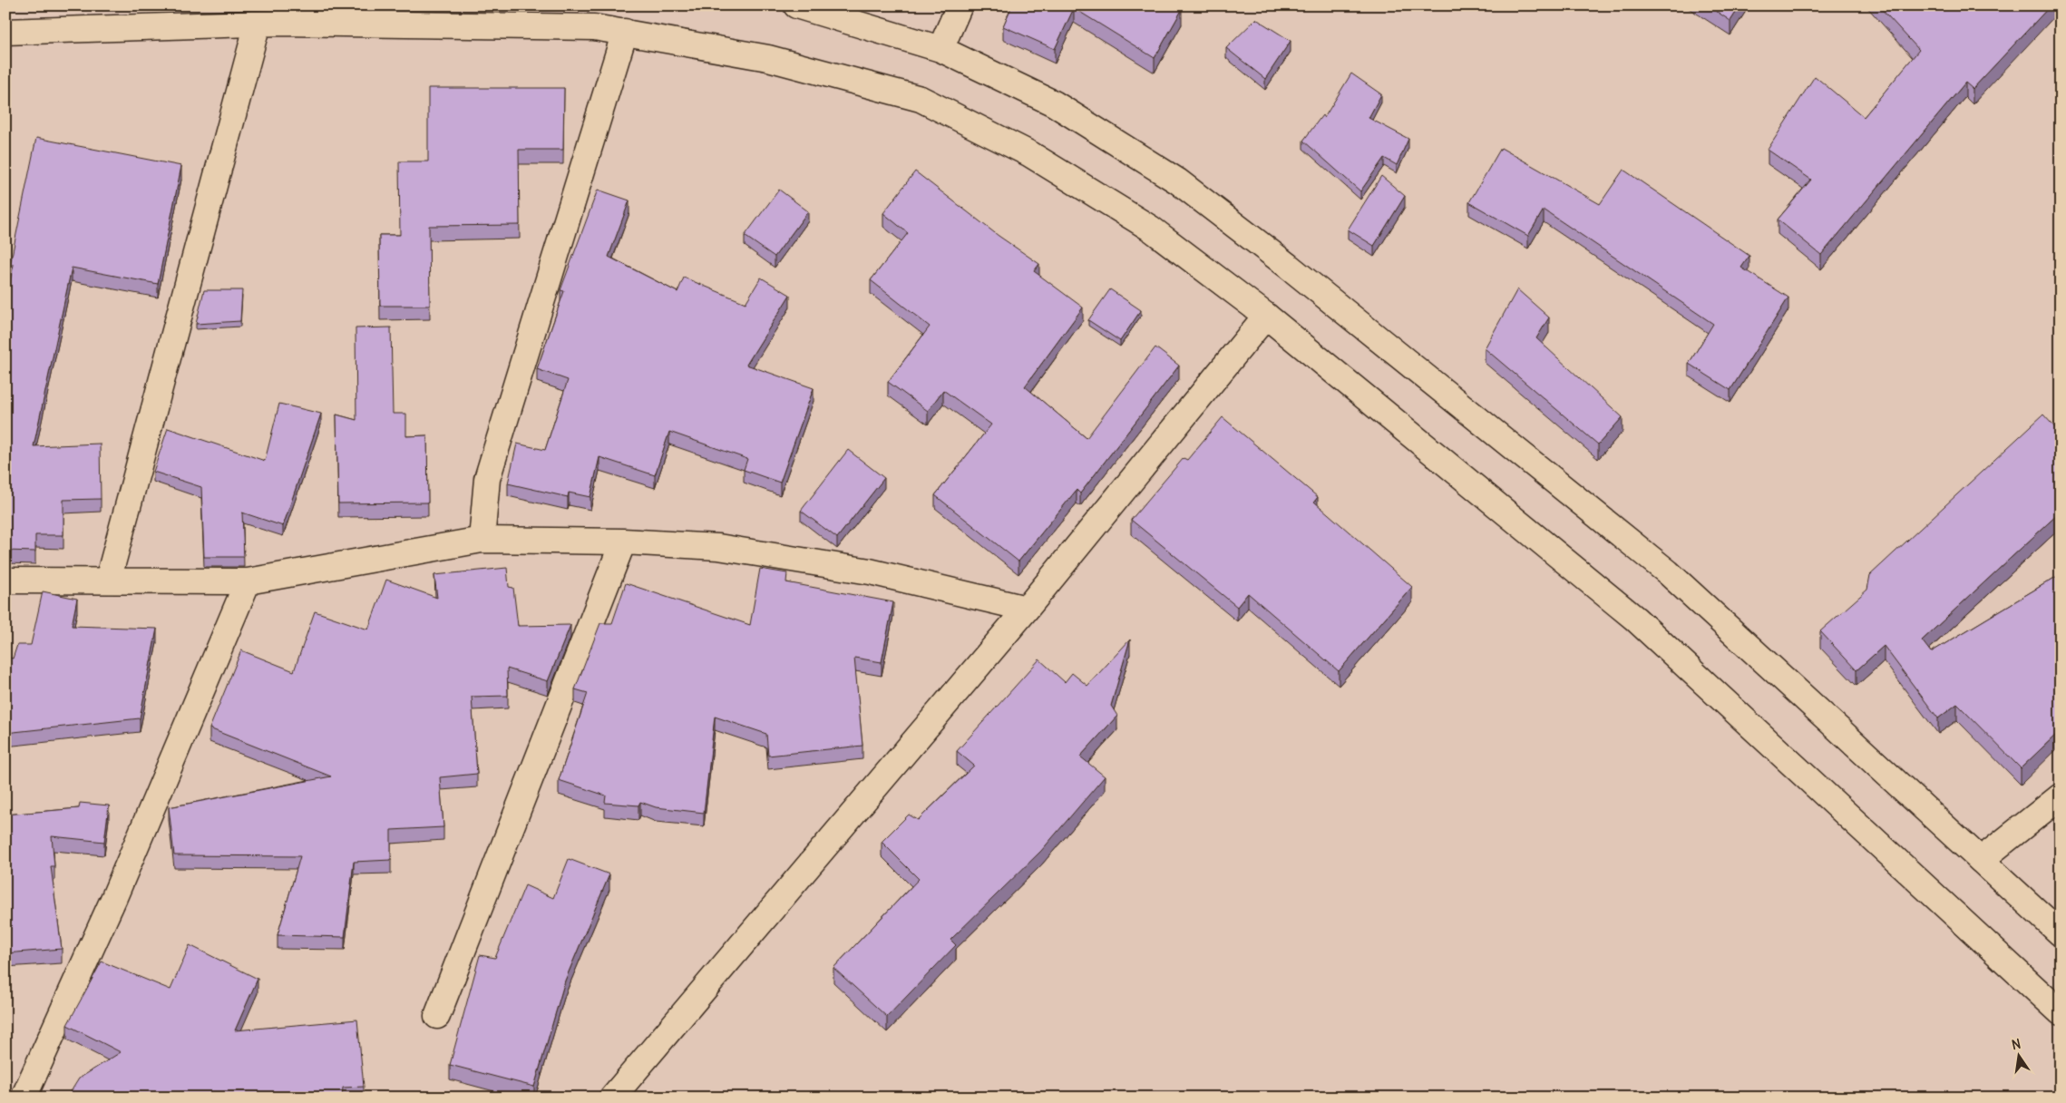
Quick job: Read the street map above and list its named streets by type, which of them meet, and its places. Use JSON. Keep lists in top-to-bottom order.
{
  "north": "top"
}
